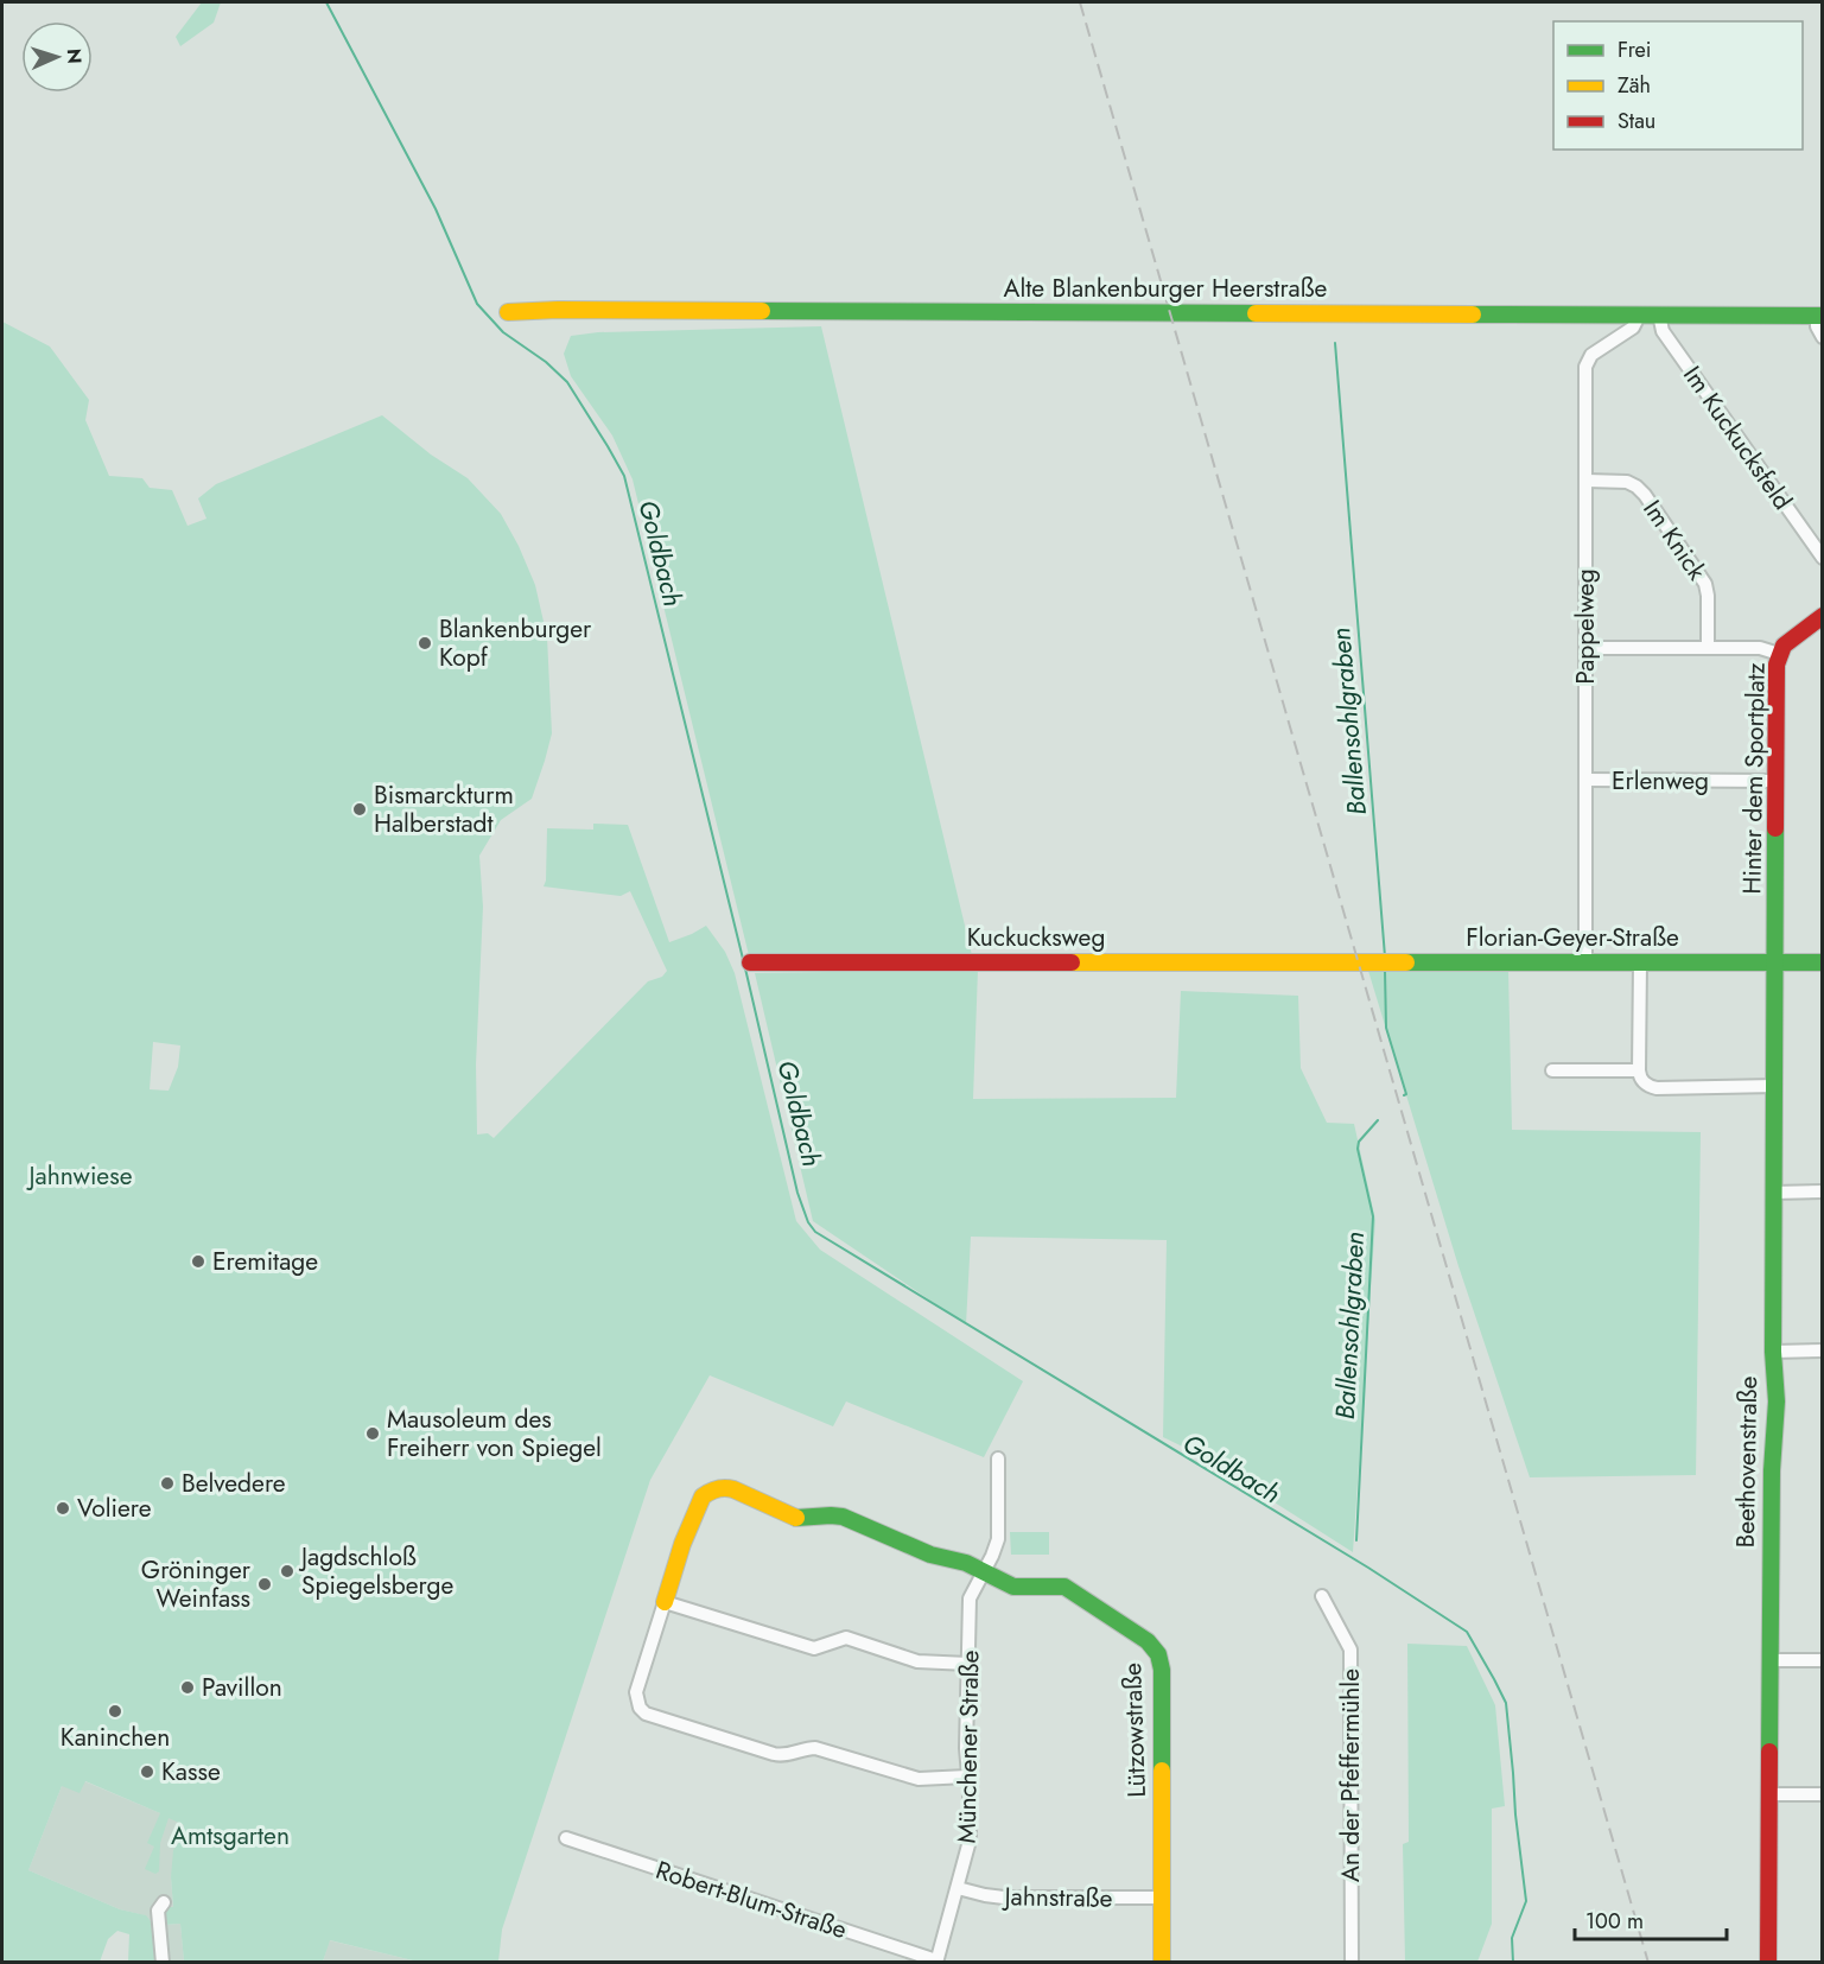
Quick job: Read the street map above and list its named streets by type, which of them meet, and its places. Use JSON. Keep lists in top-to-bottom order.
{
  "streets": {
    "street": [
      "Alte Blankenburger Heerstraße",
      "Im Kuckucksfeld",
      "Im Knick",
      "Pappelweg",
      "Hinter dem Sportplatz",
      "Erlenweg",
      "Kuckucksweg",
      "Florian-Geyer-Straße",
      "Beethovenstraße",
      "Lützowstraße",
      "Münchener Straße",
      "An der Pfeffermühle",
      "Jahnstraße",
      "Robert-Blum-Straße"
    ]
  },
  "crossings": [
    ["Alte Blankenburger Heerstraße", "Im Kuckucksfeld"],
    ["Alte Blankenburger Heerstraße", "Pappelweg"],
    ["Im Knick", "Pappelweg"],
    ["Pappelweg", "Erlenweg"],
    ["Pappelweg", "Florian-Geyer-Straße"],
    ["Hinter dem Sportplatz", "Erlenweg"],
    ["Hinter dem Sportplatz", "Florian-Geyer-Straße"],
    ["Hinter dem Sportplatz", "Beethovenstraße"],
    ["Kuckucksweg", "Florian-Geyer-Straße"],
    ["Florian-Geyer-Straße", "Beethovenstraße"],
    ["Lützowstraße", "Münchener Straße"],
    ["Lützowstraße", "Jahnstraße"],
    ["Münchener Straße", "Jahnstraße"],
    ["Münchener Straße", "Robert-Blum-Straße"]
  ],
  "water": ["Goldbach", "Ballensohlgraben"],
  "parks": ["Jahnwiese", "Amtsgarten"],
  "places": [
    "Blankenburger Kopf",
    "Bismarckturm Halberstadt",
    "Eremitage",
    "Mausoleum des Freiherr von Spiegel",
    "Belvedere",
    "Voliere",
    "Jagdschloß Spiegelsberge",
    "Gröninger Weinfass",
    "Pavillon",
    "Kaninchen",
    "Kasse"
  ],
  "legend": ["Frei", "Zäh", "Stau"],
  "scale_bar": "100 m",
  "north": "right"
}
